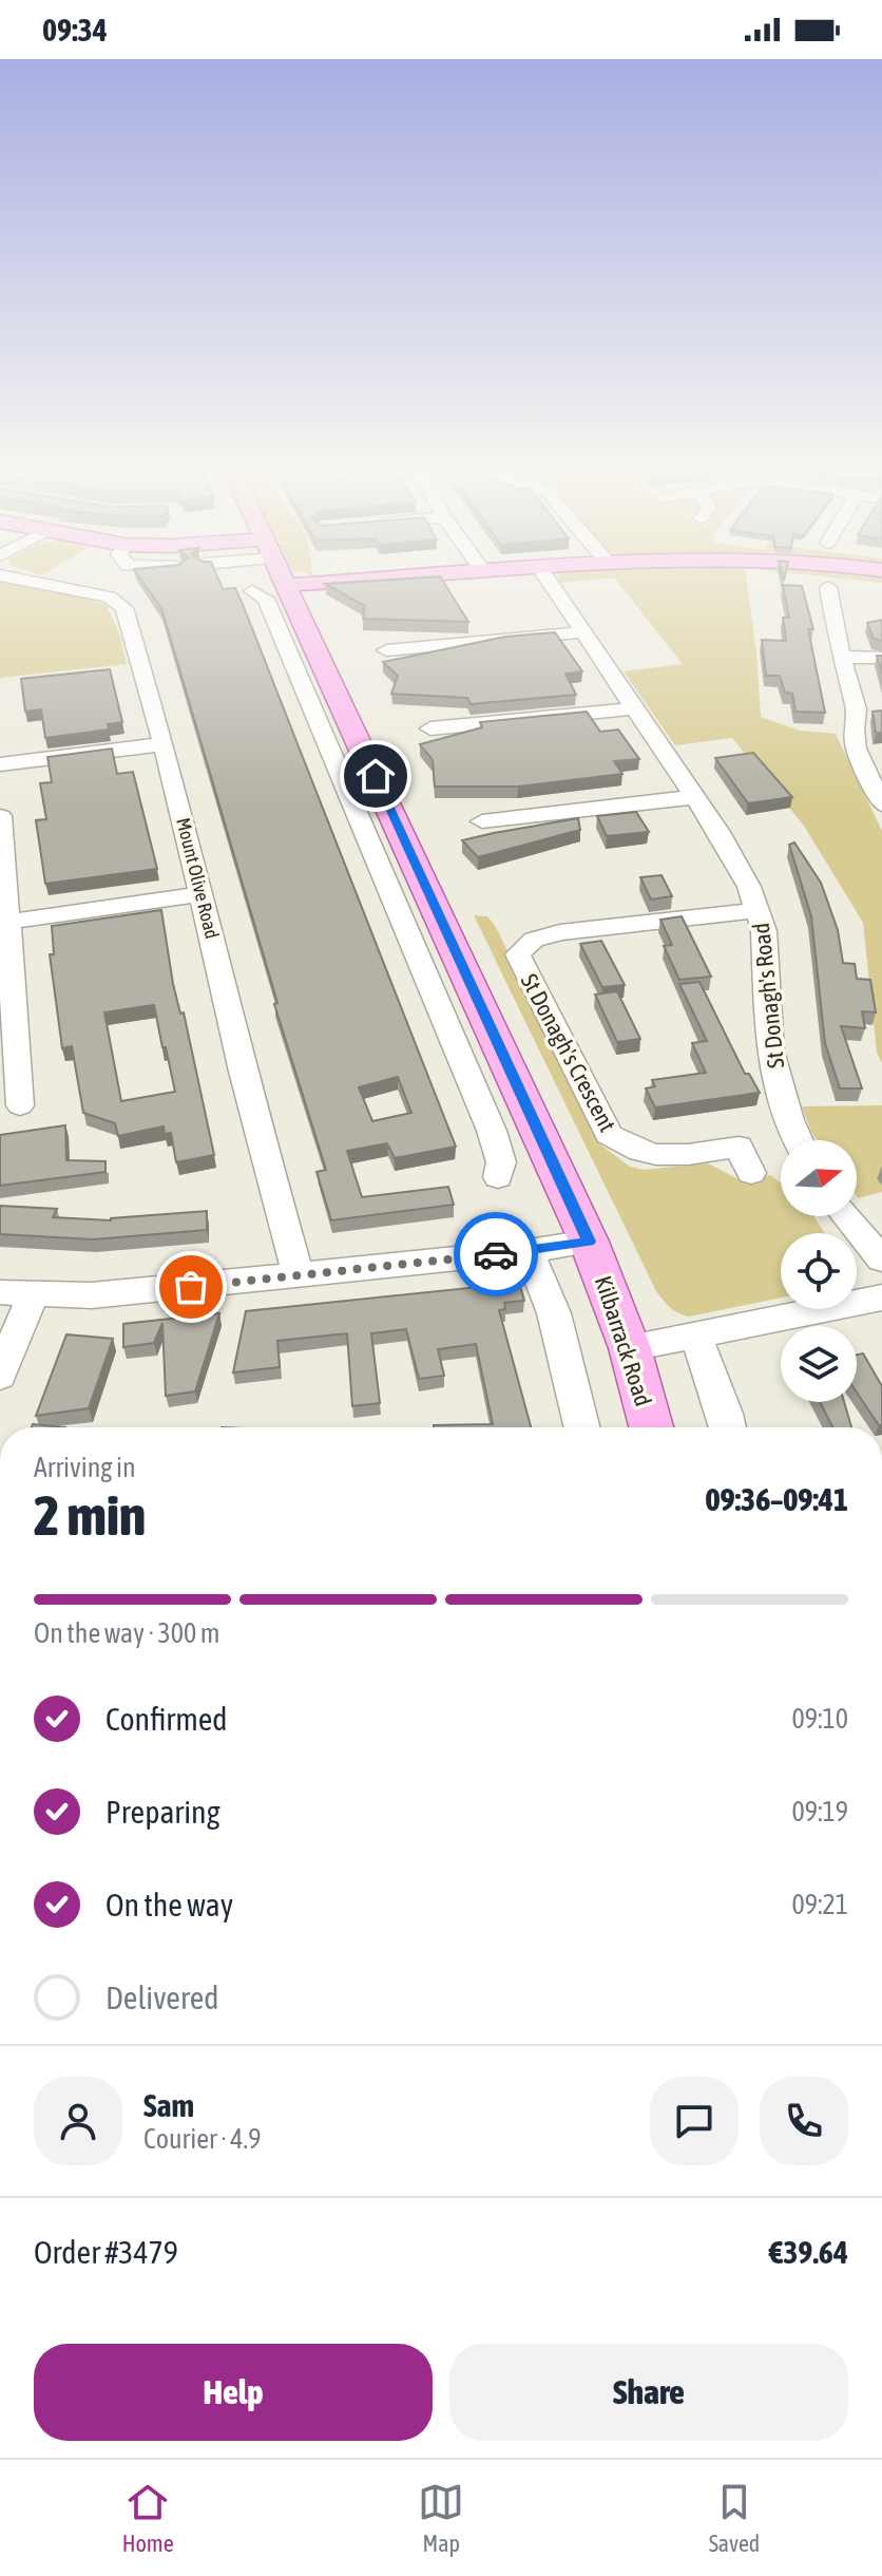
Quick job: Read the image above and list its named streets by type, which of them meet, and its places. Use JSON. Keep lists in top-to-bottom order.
{
  "streets": {
    "main road": ["Kilbarrack Road"],
    "street": ["Mount Olive Road", "St Donagh's Road", "St Donagh's Crescent"]
  },
  "crossings": [
    ["St Donagh's Road", "St Donagh's Crescent"]
  ],
  "north": "right",
  "page": {
    "status": "09:34",
    "heading": ["2 min", "Arriving in", "09:36–09:41"],
    "panel": [
      "Sam",
      "Courier · 4.9",
      "Order #3479",
      "€39.64"
    ],
    "bar": "On the way · 300 m",
    "list": [
      ["Confirmed", "09:10"],
      ["Preparing", "09:19"],
      ["On the way", "09:21"],
      "Delivered"
    ],
    "buttons": ["Help", "Share"],
    "tabs": ["Home", "Map", "Saved"]
  }
}
